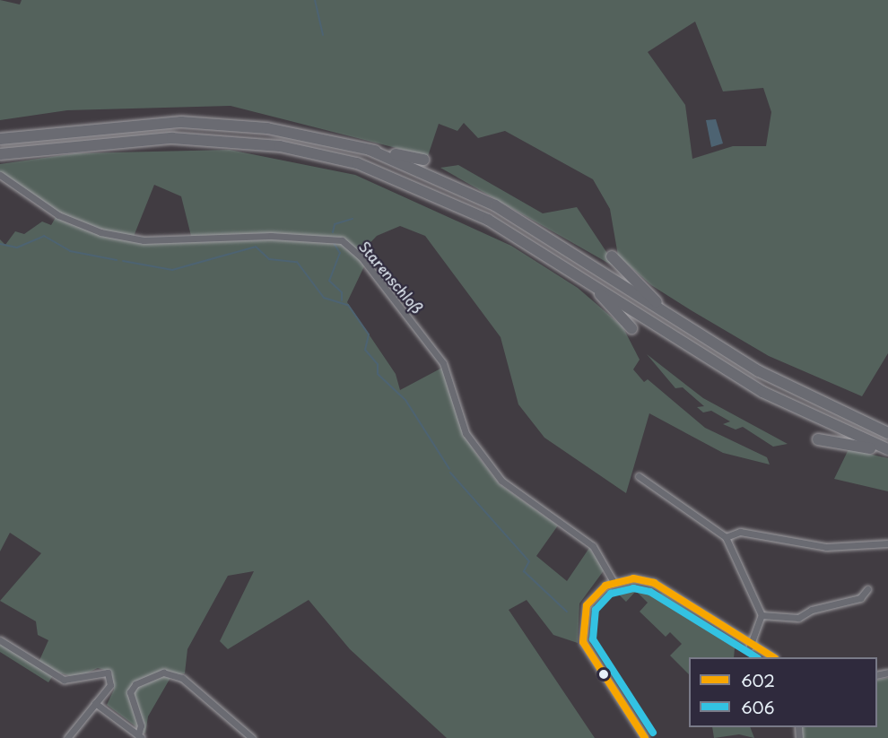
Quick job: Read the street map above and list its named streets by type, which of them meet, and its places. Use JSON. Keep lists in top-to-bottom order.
{
  "streets": {
    "street": ["Starenschloß"]
  },
  "lines": ["transit line 602", "transit line 606"],
  "legend": ["602", "606"]
}
